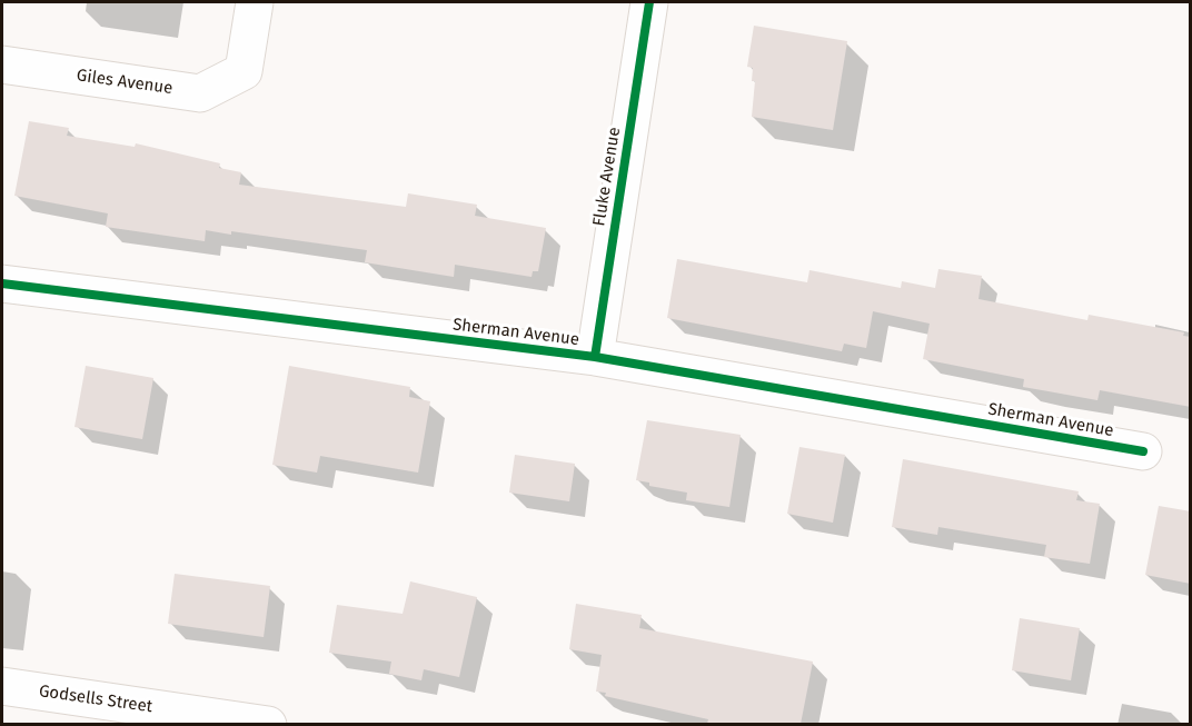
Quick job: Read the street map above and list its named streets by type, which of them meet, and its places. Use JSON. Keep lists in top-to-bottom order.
{
  "streets": {
    "street": [
      "Giles Avenue",
      "Fluke Avenue",
      "Sherman Avenue",
      "Godsells Street"
    ]
  },
  "crossings": [
    ["Fluke Avenue", "Sherman Avenue"]
  ]
}
